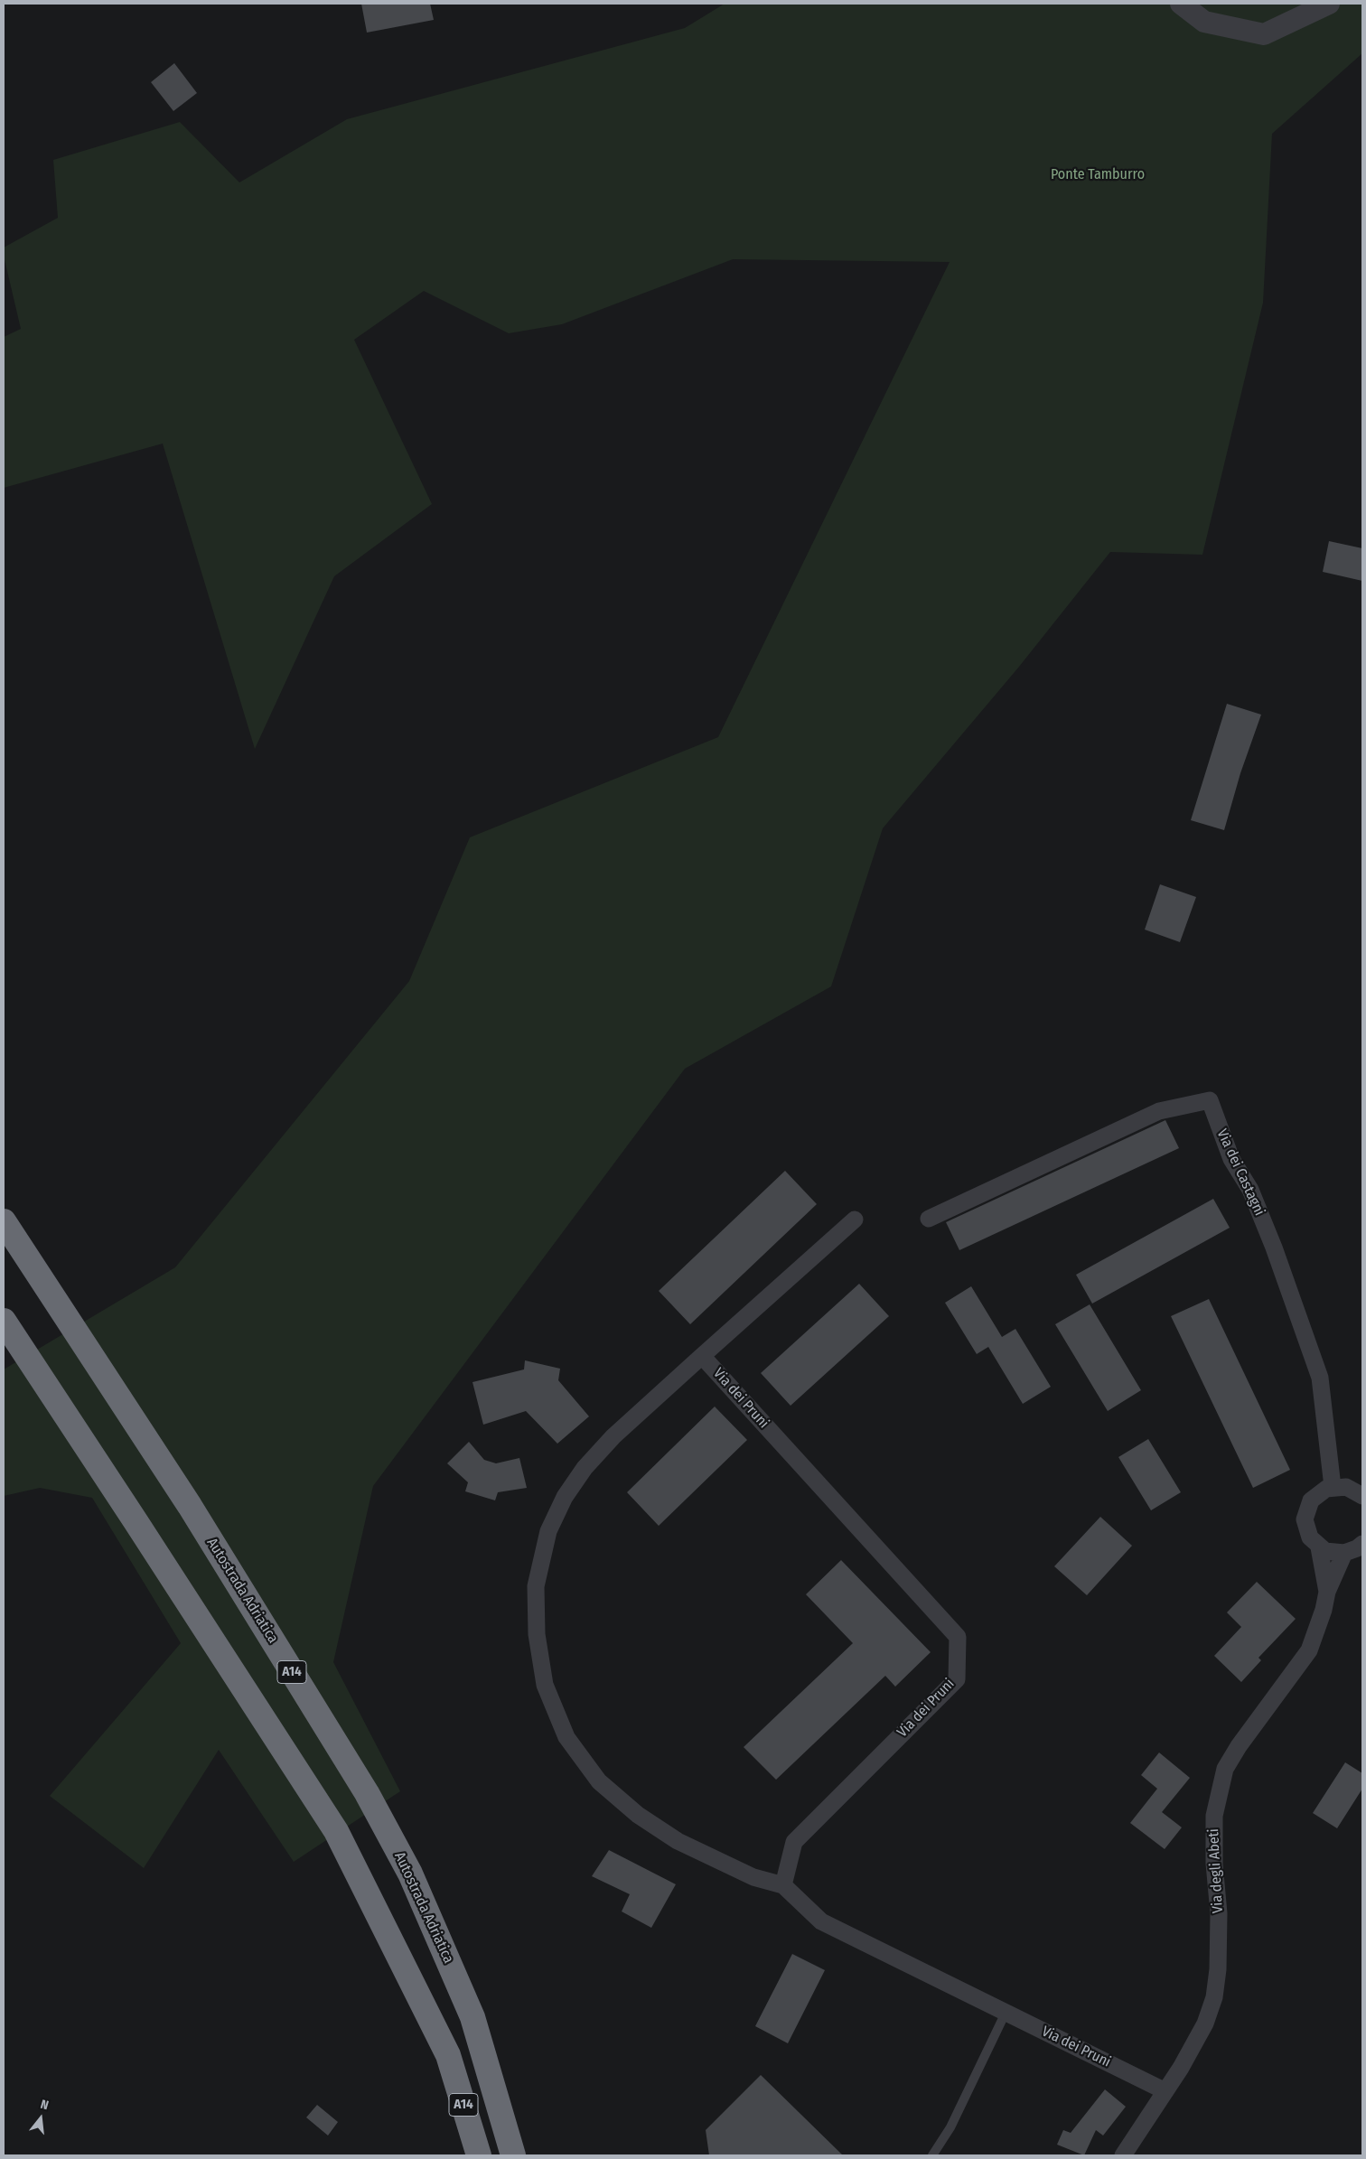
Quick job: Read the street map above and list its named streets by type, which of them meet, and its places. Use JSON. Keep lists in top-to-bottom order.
{
  "streets": {
    "highway": ["Autostrada Adriatica", "A14"],
    "street": ["Via dei Castagni", "Via dei Pruni", "Via degli Abeti"]
  },
  "crossings": [
    ["Via dei Castagni", "Via degli Abeti"],
    ["Via dei Pruni", "Via degli Abeti"]
  ],
  "parks": ["Ponte Tamburro"],
  "north": "top"
}
